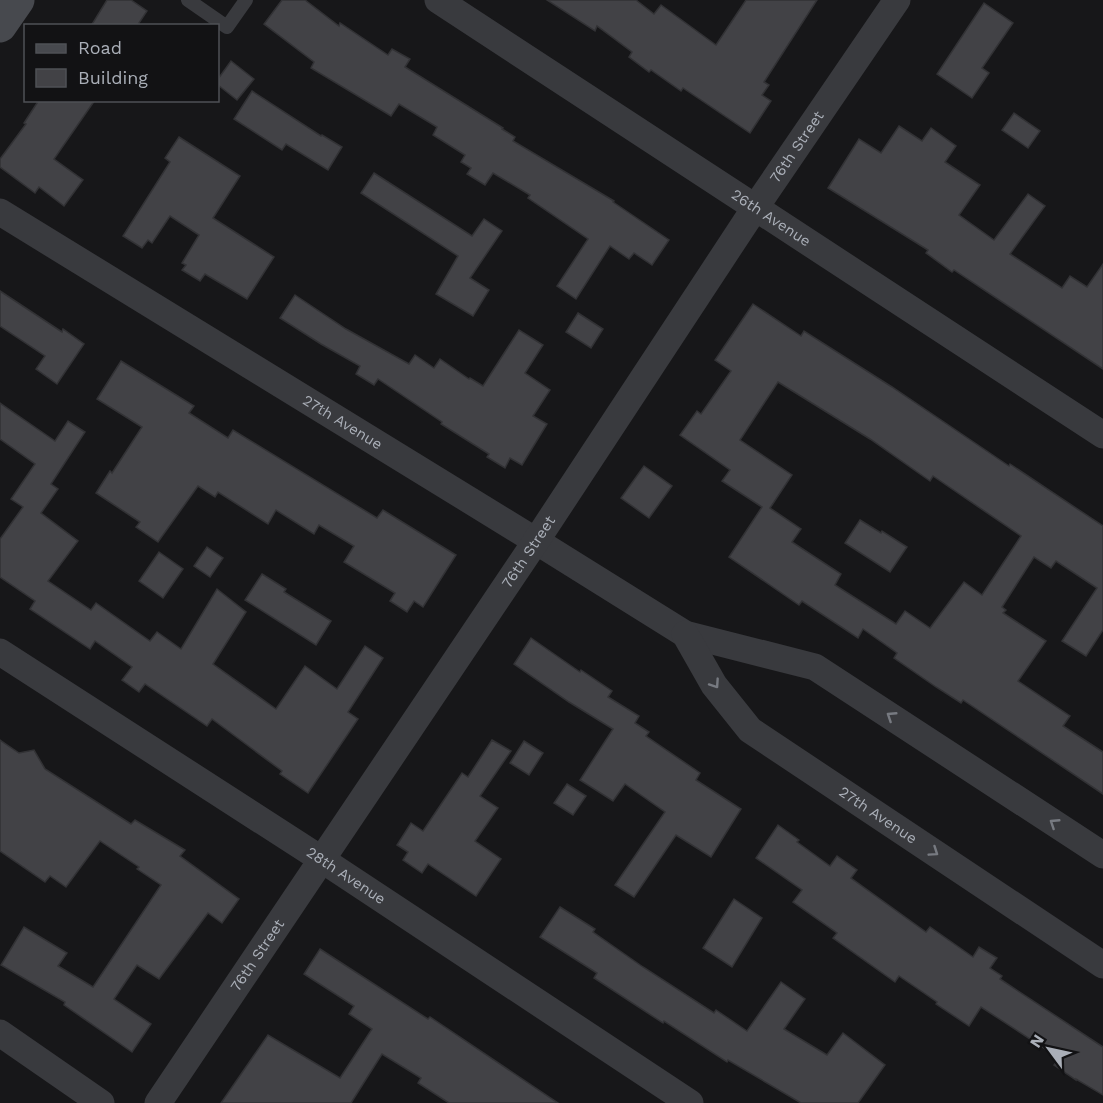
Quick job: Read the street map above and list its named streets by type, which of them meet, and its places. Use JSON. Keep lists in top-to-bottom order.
{
  "streets": {
    "street": [
      "76th Street",
      "26th Avenue",
      "27th Avenue",
      "28th Avenue"
    ]
  },
  "crossings": [
    ["76th Street", "26th Avenue"],
    ["76th Street", "27th Avenue"],
    ["76th Street", "28th Avenue"]
  ],
  "legend": ["Road", "Building"],
  "north": "top left"
}
